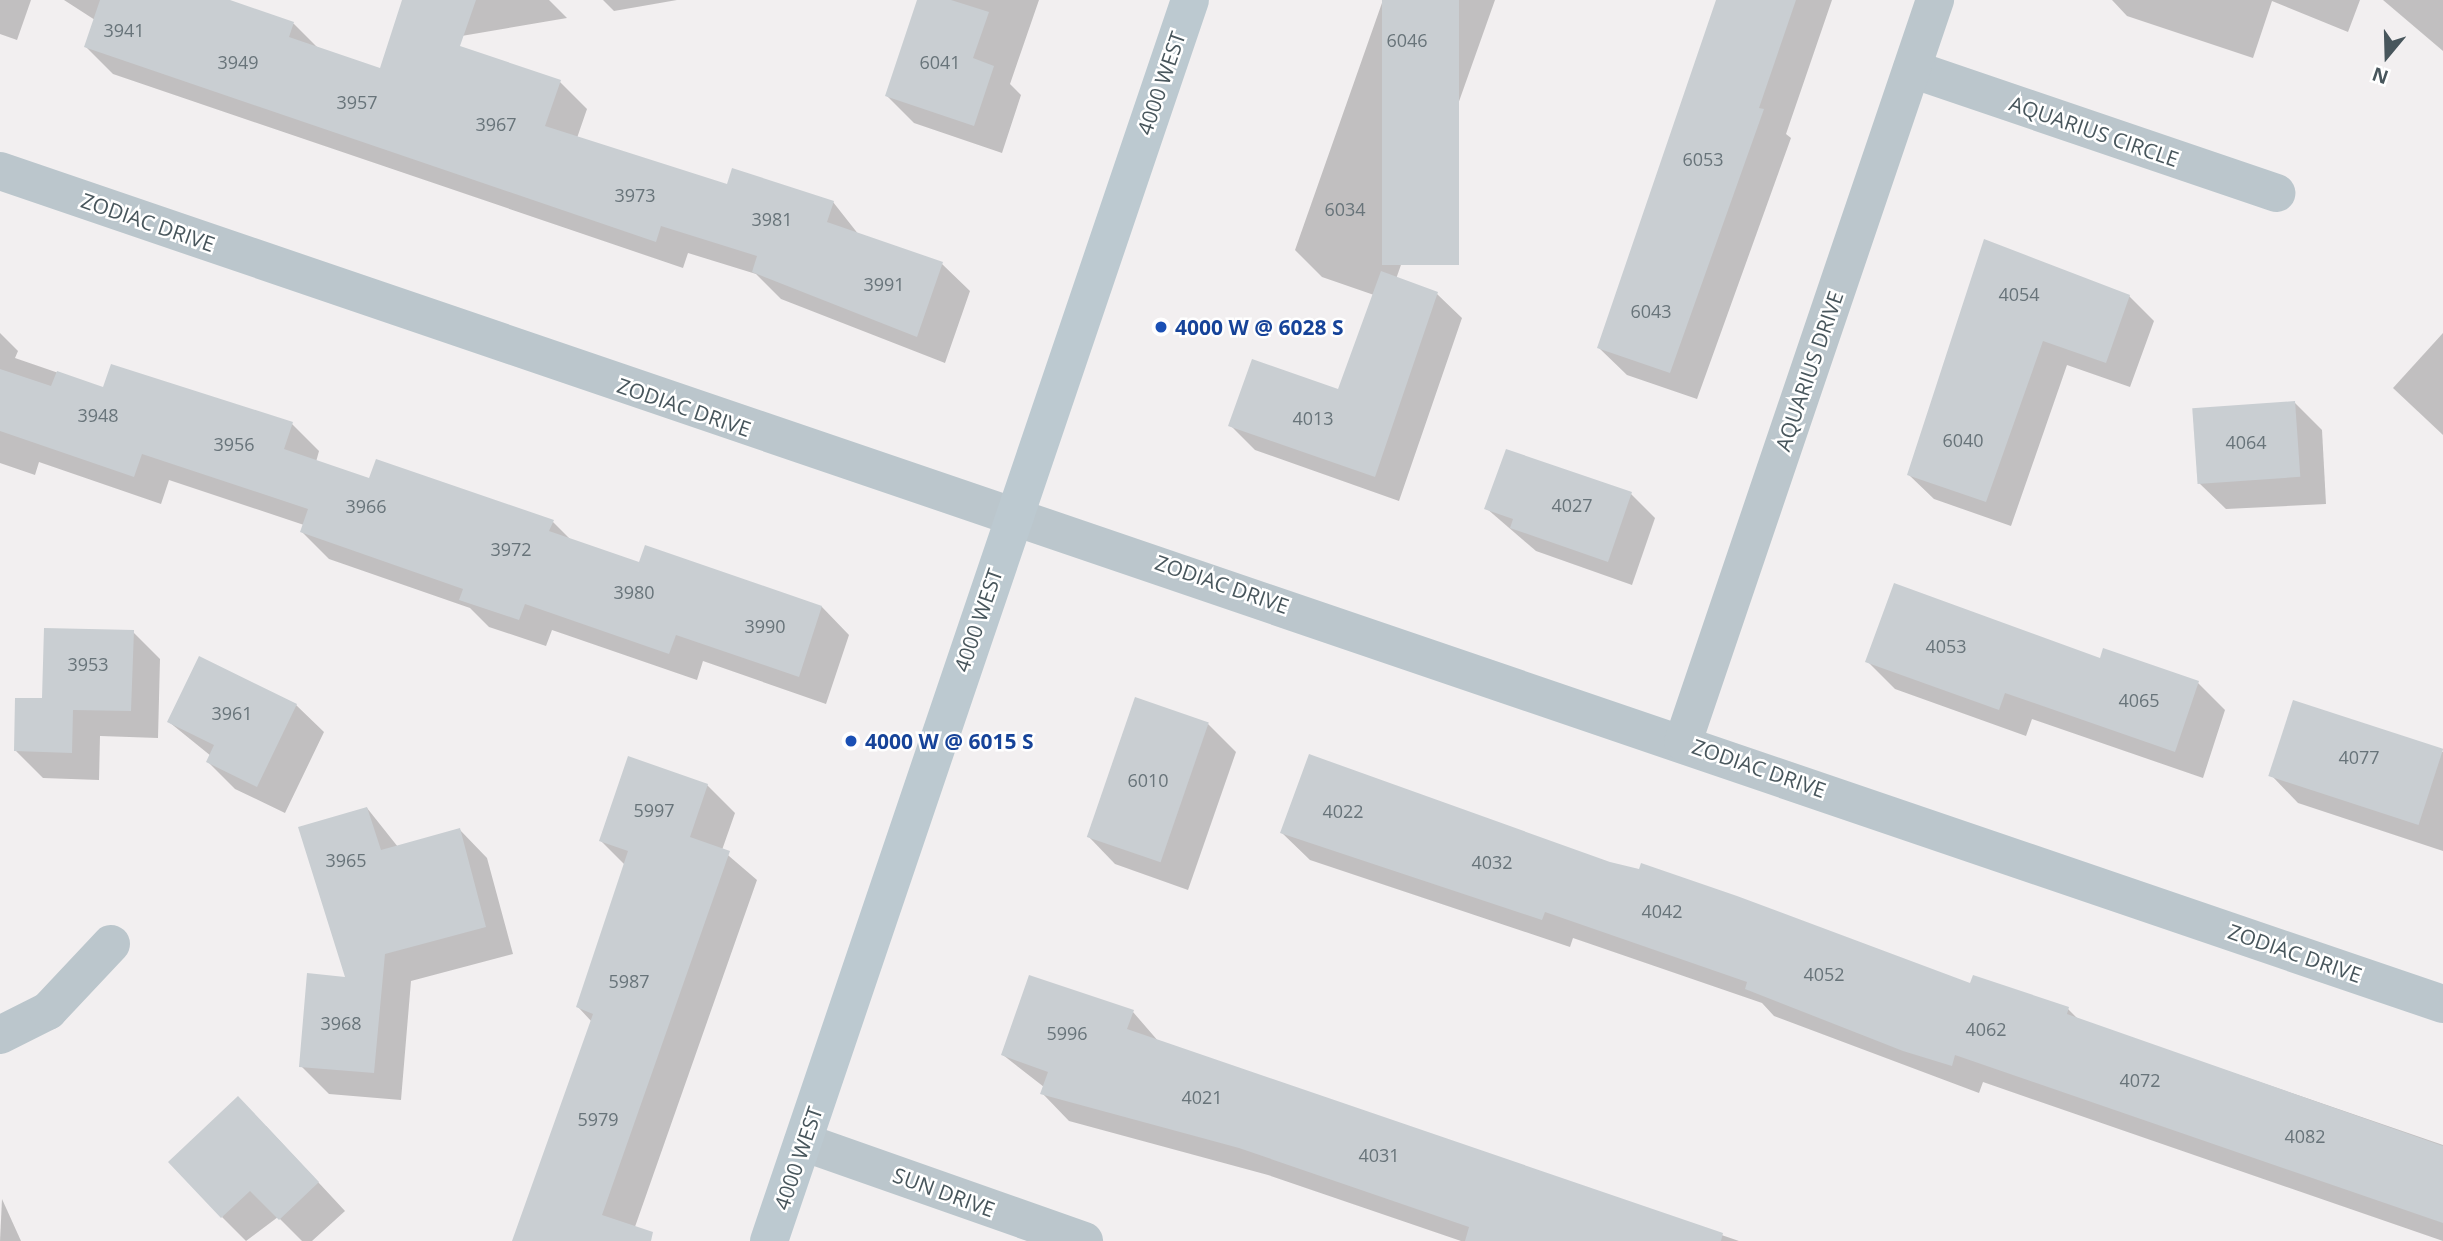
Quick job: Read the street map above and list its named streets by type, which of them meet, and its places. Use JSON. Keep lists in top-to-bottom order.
{
  "streets": {
    "street": [
      "4000 WEST",
      "AQUARIUS CIRCLE",
      "ZODIAC DRIVE",
      "AQUARIUS DRIVE",
      "SUN DRIVE"
    ]
  },
  "crossings": [
    ["4000 WEST", "ZODIAC DRIVE"],
    ["4000 WEST", "SUN DRIVE"],
    ["AQUARIUS CIRCLE", "AQUARIUS DRIVE"],
    ["ZODIAC DRIVE", "AQUARIUS DRIVE"]
  ],
  "places": ["4000 W @ 6028 S", "4000 W @ 6015 S"],
  "house_numbers": [
    "3941",
    "6046",
    "3949",
    "6041",
    "3957",
    "3967",
    "6053",
    "3973",
    "6034",
    "3981",
    "3991",
    "4054",
    "6043",
    "3948",
    "4013",
    "6040",
    "4064",
    "3956",
    "4027",
    "3966",
    "3972",
    "3980",
    "3990",
    "4053",
    "3953",
    "4065",
    "3961",
    "4077",
    "6010",
    "5997",
    "4022",
    "3965",
    "4032",
    "4042",
    "4052",
    "5987",
    "3968",
    "4062",
    "5996",
    "4072",
    "4021",
    "5979",
    "4082",
    "4031"
  ],
  "north": "bottom"
}
